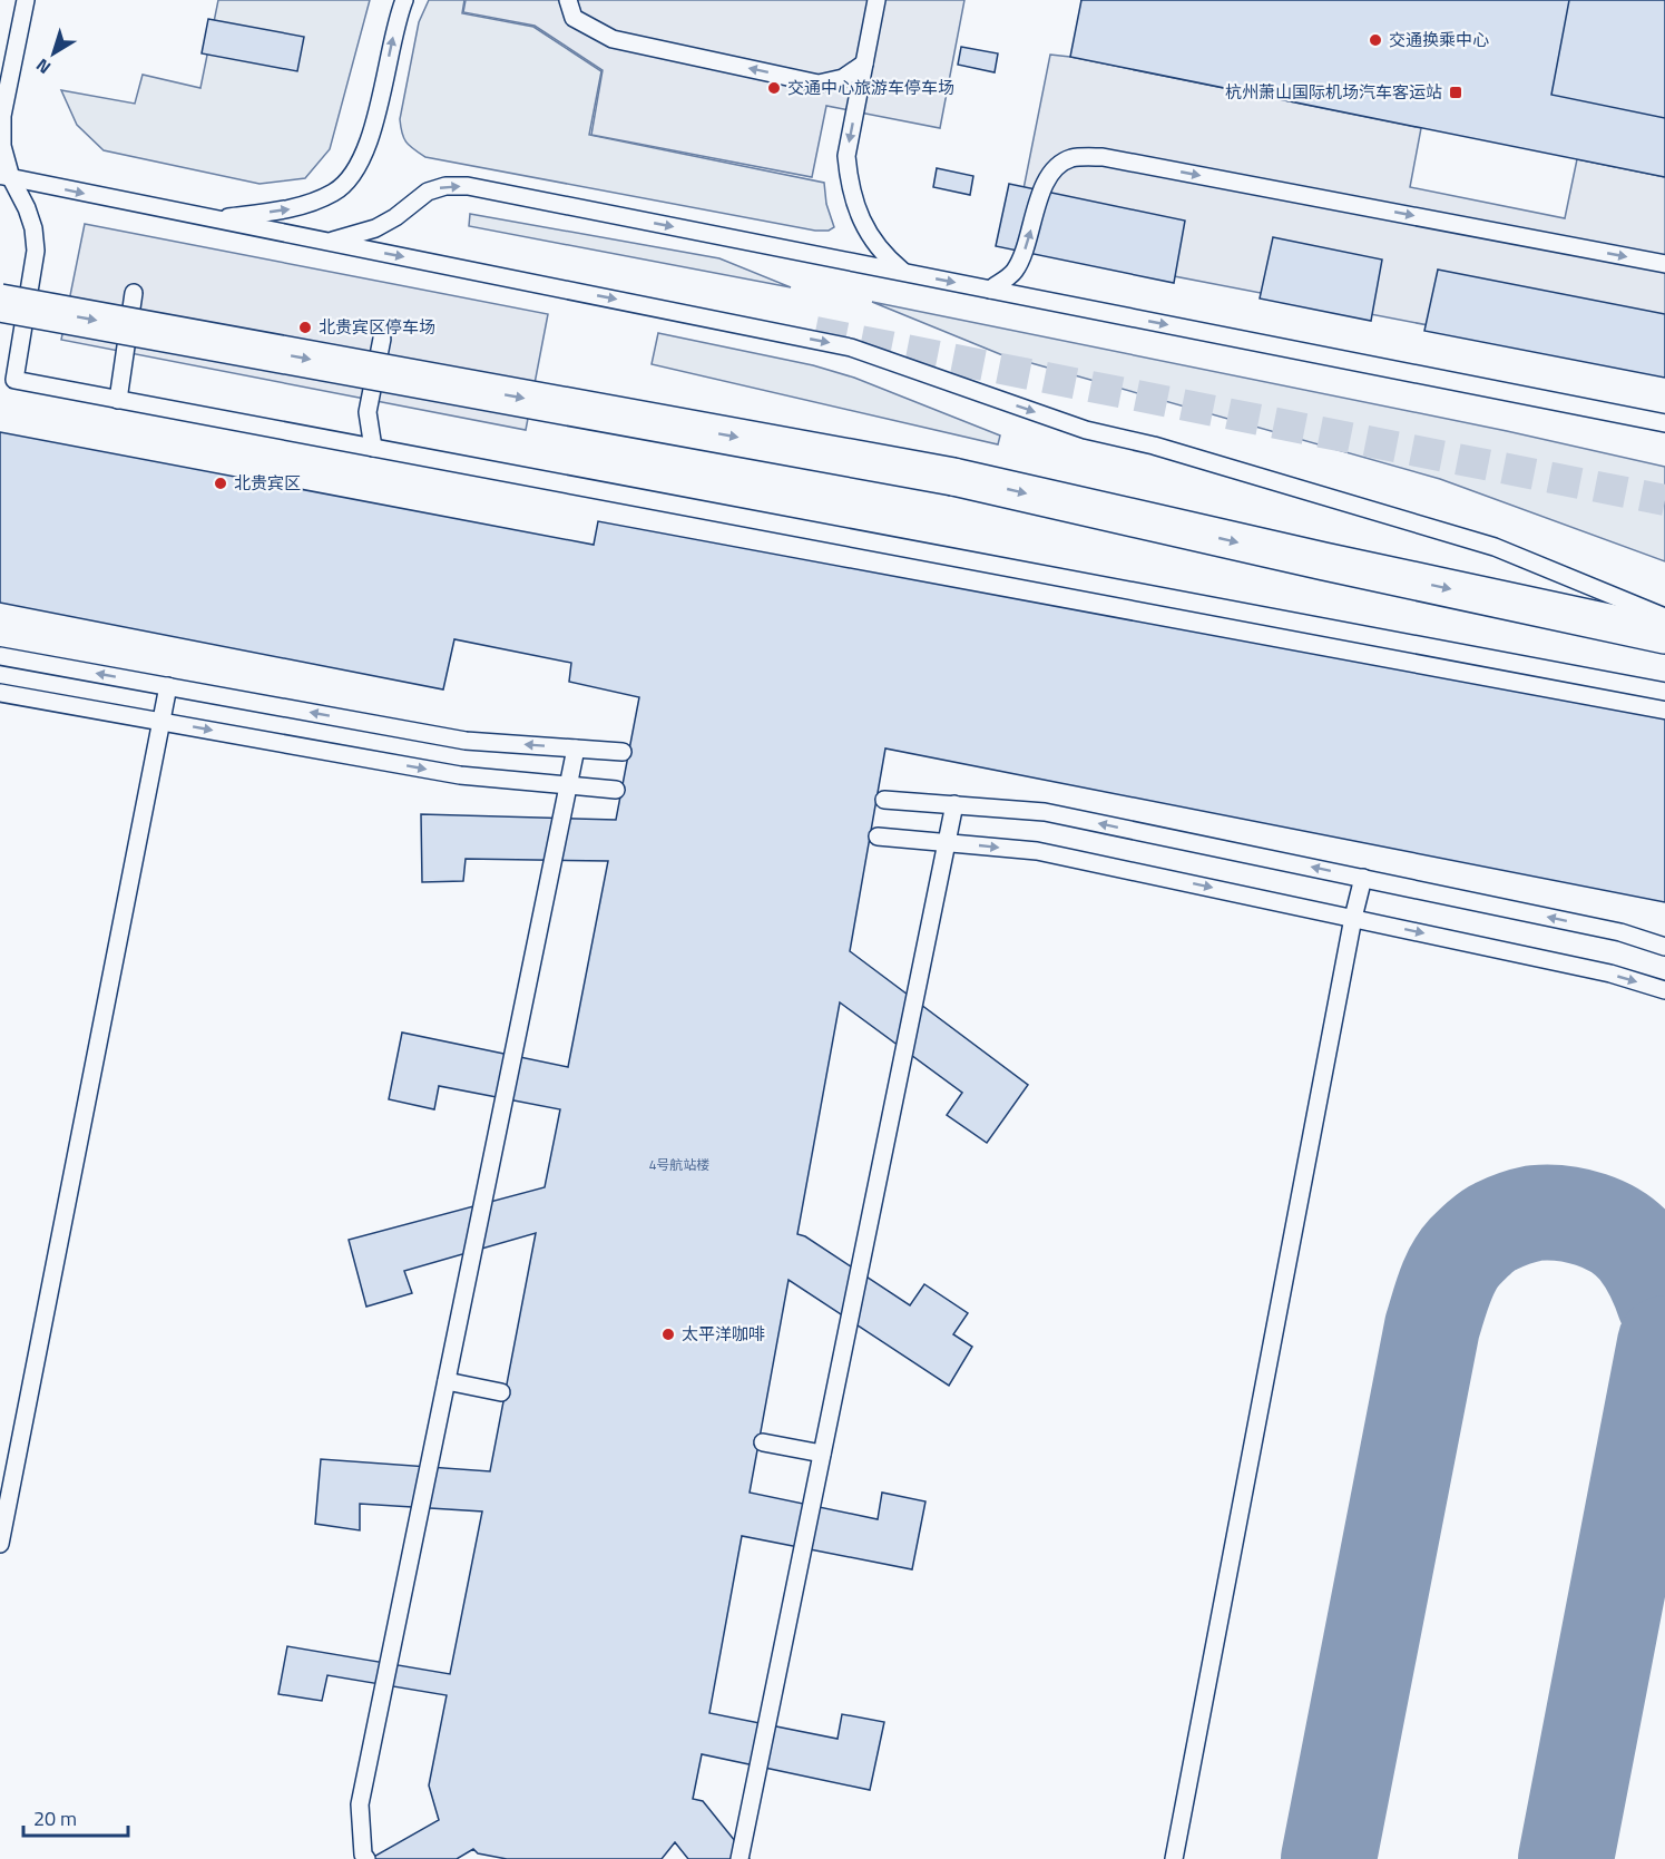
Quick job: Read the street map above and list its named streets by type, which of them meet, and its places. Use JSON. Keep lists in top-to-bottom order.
{
  "places": {
    "other": [
      "交通换乘中心",
      "交通中心旅游车停车场",
      "北贵宾区停车场",
      "北贵宾区",
      "太平洋咖啡"
    ],
    "transit": ["杭州萧山国际机场汽车客运站"]
  },
  "house_numbers": ["4号航站楼"],
  "scale_bar": "20 m",
  "north": "bottom left"
}
